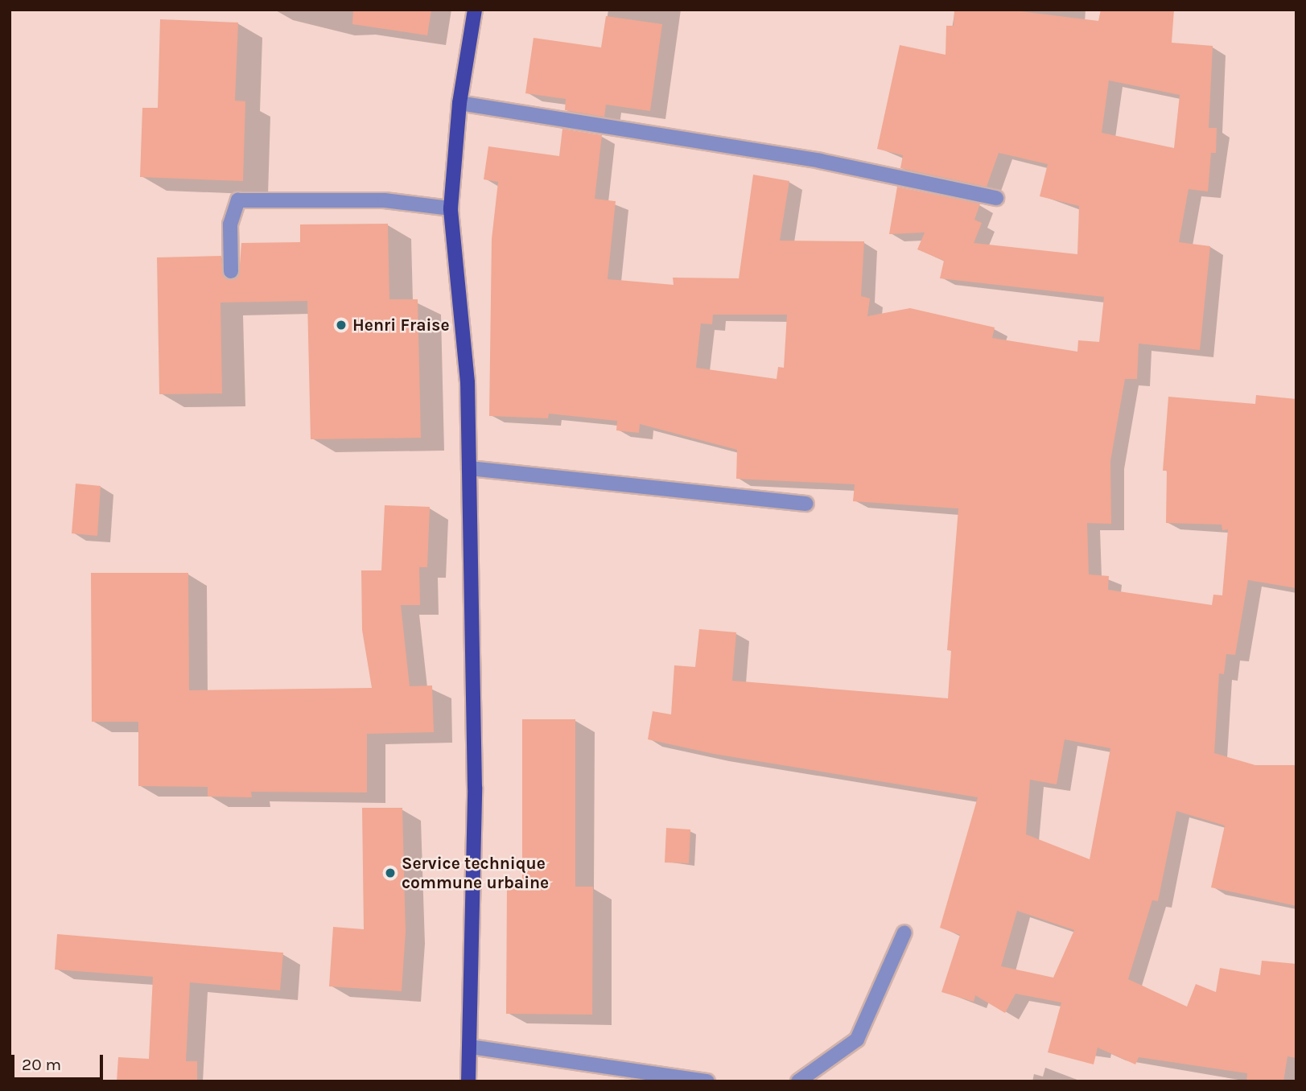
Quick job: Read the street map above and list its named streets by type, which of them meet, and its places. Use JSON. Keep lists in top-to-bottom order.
{
  "places": ["Henri Fraise", "Service technique commune urbaine"],
  "scale_bar": "20 m"
}
